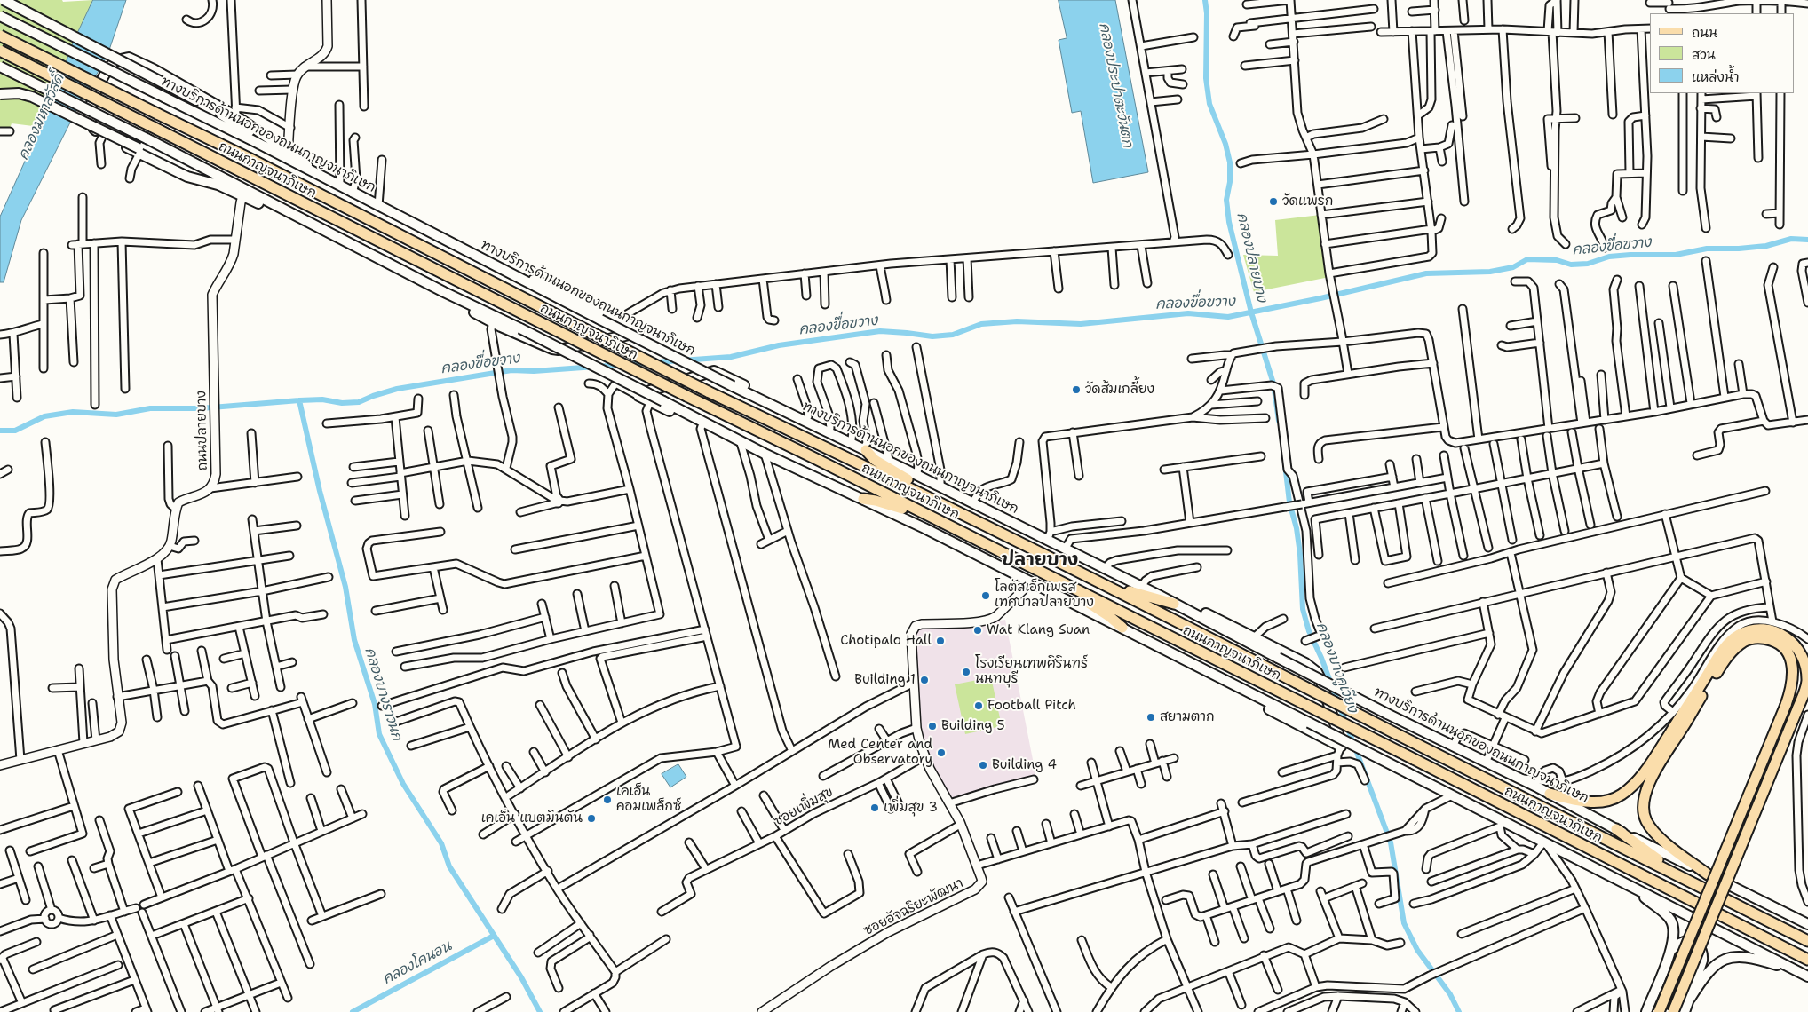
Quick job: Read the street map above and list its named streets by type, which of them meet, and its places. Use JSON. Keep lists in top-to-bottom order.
{
  "streets": {
    "main road": ["ทางบริการด้านนอกของถนนกาญจนาภิเษก", "ถนนกาญจนาภิเษก"],
    "street": ["ถนนปลายบาง", "ซอยเพิ่มสุข", "ซอยอัจฉริยะพัฒนา"]
  },
  "crossings": [
    ["ซอยเพิ่มสุข", "ซอยอัจฉริยะพัฒนา"]
  ],
  "districts": ["ปลายบาง"],
  "water": [
    "คลองประปาตะวันตก",
    "คลองมหาสวัสดิ์",
    "คลองขื่อขวาง",
    "คลองปลายบาง",
    "คลองบางคูเวียง",
    "คลองบางราวนก",
    "คลองโคนอน"
  ],
  "places": [
    "วัดแพรก",
    "วัดส้มเกลี้ยง",
    "โลตัสเอ็กเพรส เทศบาลปลายบาง",
    "Wat Klang Suan",
    "Chotipalo Hall",
    "โรงเรียนเทพศิรินทร์ นนทบุรี",
    "Building 1",
    "Football Pitch",
    "สยามตาก",
    "Building 5",
    "Med Center and Observatory",
    "Building 4",
    "เคเอ็น คอมเพล็กซ์",
    "เพิ่มสุข 3",
    "เคเอ็น แบตมินตัน"
  ],
  "legend": ["ถนน", "สวน", "แหล่งน้ำ"]
}
